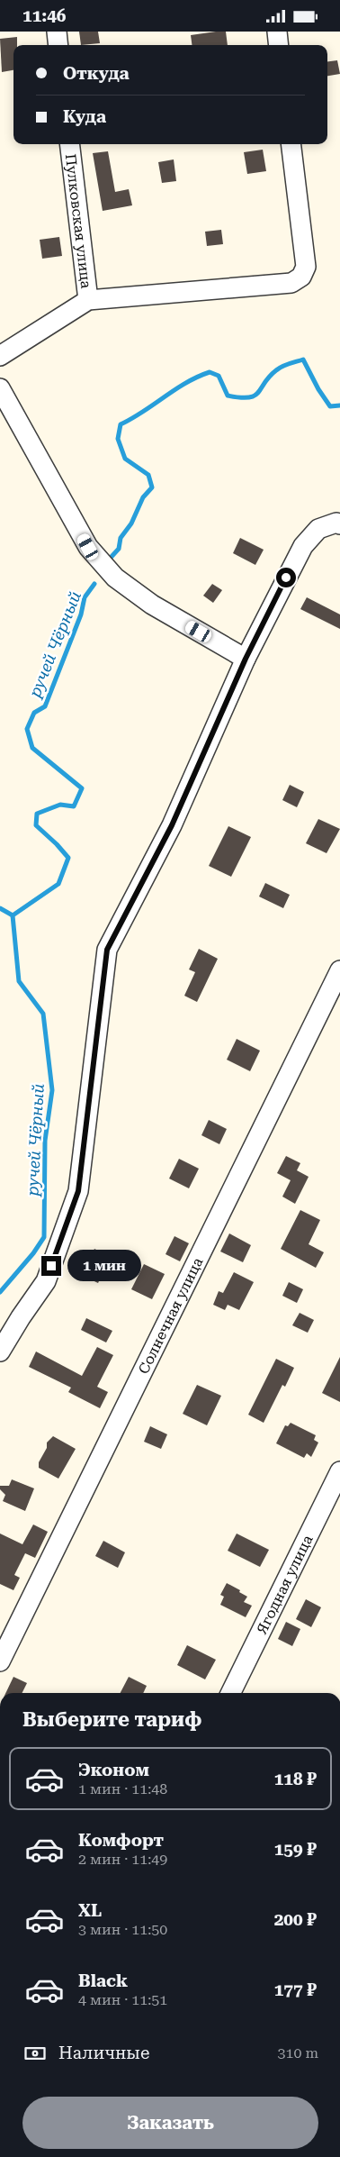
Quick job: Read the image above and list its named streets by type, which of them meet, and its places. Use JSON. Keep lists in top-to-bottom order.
{
  "streets": {
    "street": ["Пулковская улица", "Солнечная улица", "Ягодная улица"]
  },
  "water": ["ручей Чёрный"],
  "page": {
    "status": "11:46",
    "banner": ["Откуда", "Куда"],
    "bubble": "1 мин",
    "heading": "Выберите тариф",
    "list": [
      {
        "name": "Эконом",
        "note": "1 мин · 11:48",
        "value": "118 ₽"
      },
      {
        "name": "Комфорт",
        "note": "2 мин · 11:49",
        "value": "159 ₽"
      },
      {
        "name": "XL",
        "note": "3 мин · 11:50",
        "value": "200 ₽"
      },
      {
        "name": "Black",
        "note": "4 мин · 11:51",
        "value": "177 ₽"
      }
    ],
    "pay": ["Наличные", "310 m"],
    "buttons": "Заказать"
  }
}
